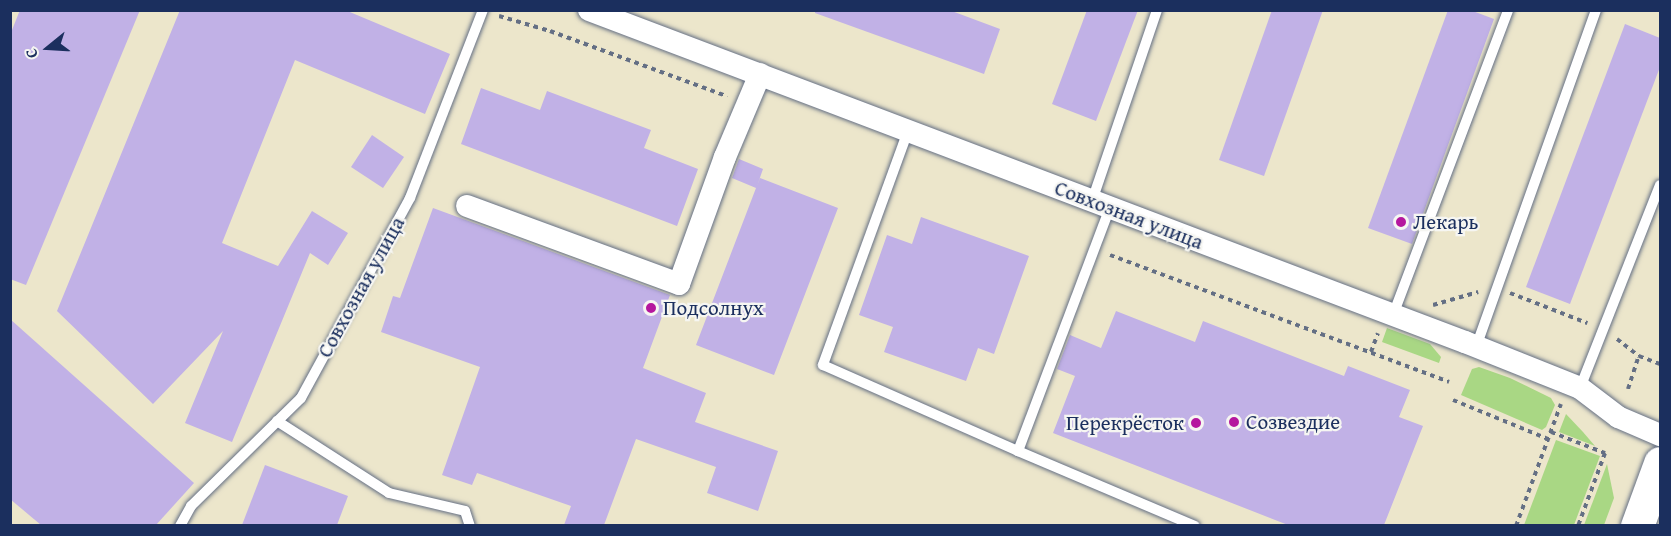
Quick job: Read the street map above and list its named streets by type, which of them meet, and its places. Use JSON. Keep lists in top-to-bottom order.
{
  "streets": {
    "street": ["Совхозная улица"]
  },
  "places": [
    "Лекарь",
    "Подсолнух",
    "Созвездие",
    "Перекрёсток"
  ],
  "north": "left"
}
